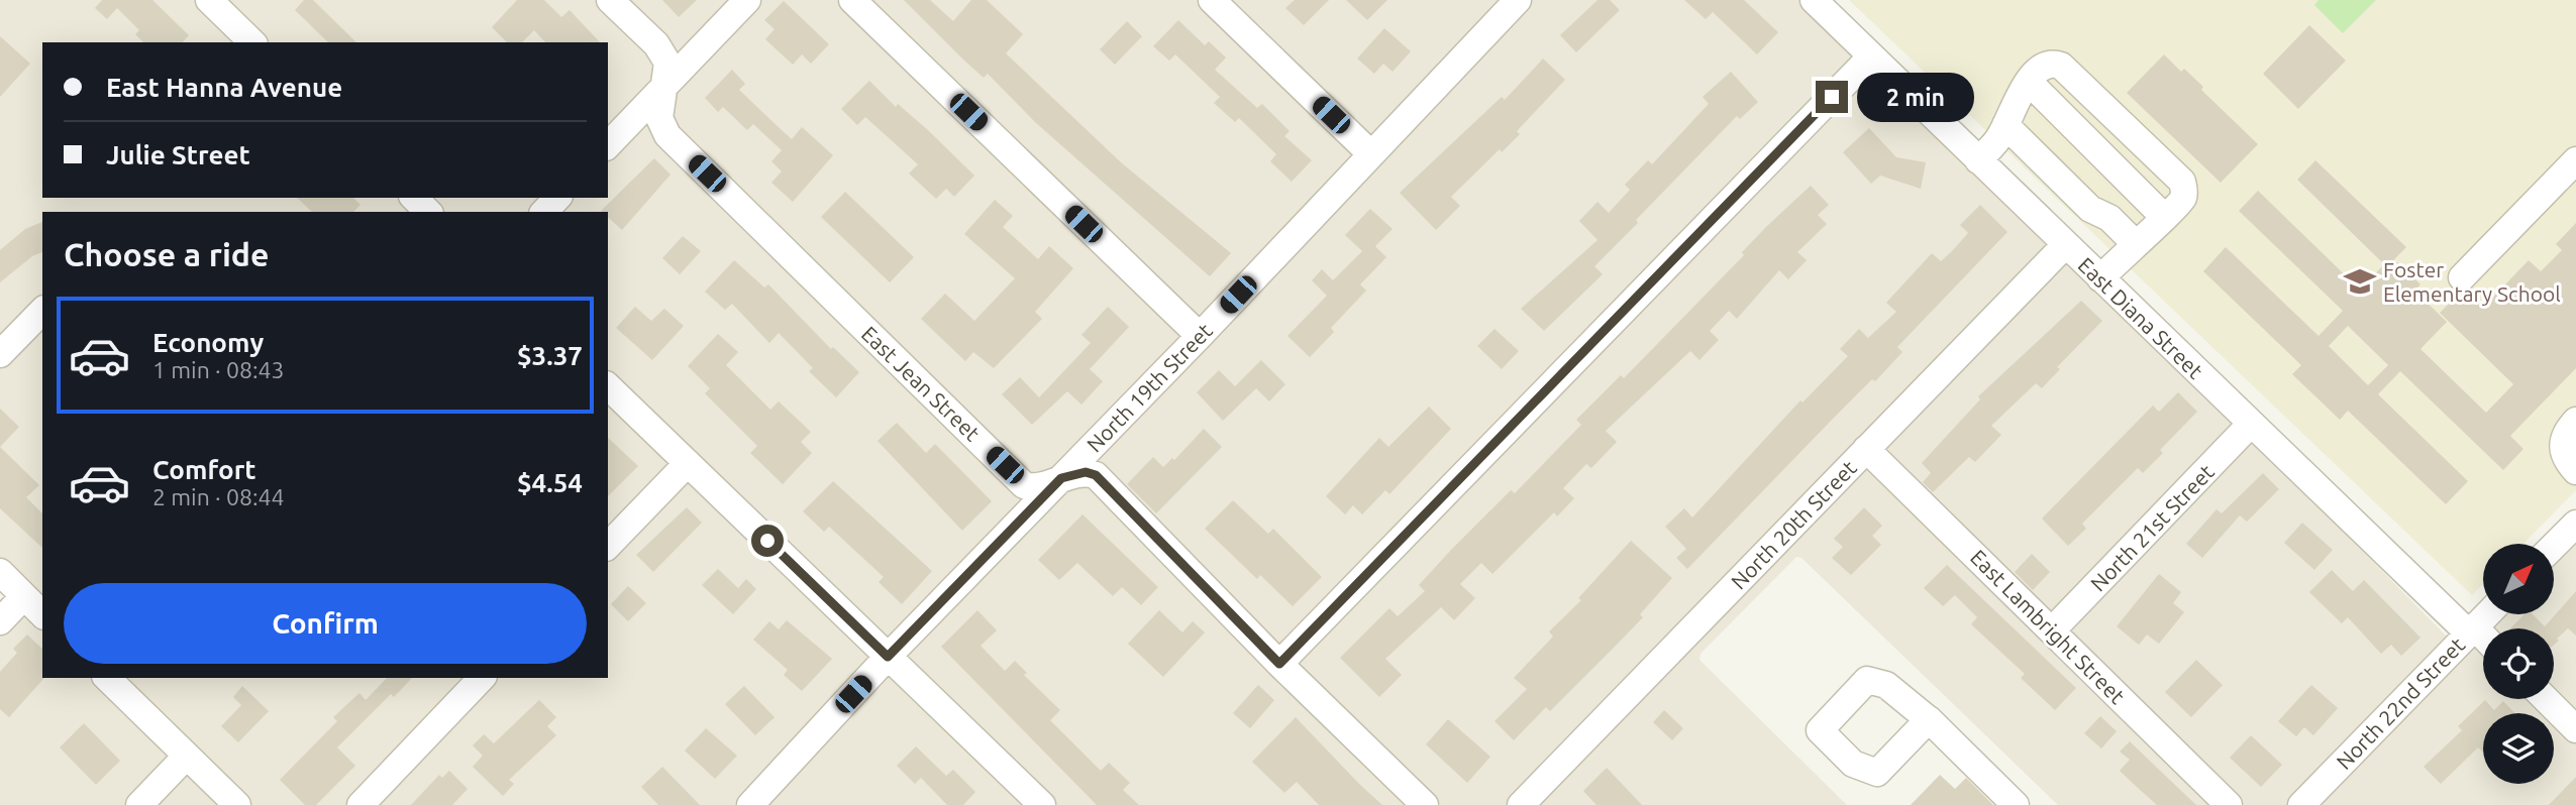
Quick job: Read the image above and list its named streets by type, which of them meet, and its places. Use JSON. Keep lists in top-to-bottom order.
{
  "streets": {
    "street": [
      "East Diana Street",
      "East Jean Street",
      "North 19th Street",
      "North 20th Street",
      "North 21st Street",
      "East Lambright Street",
      "North 22nd Street"
    ]
  },
  "crossings": [
    ["East Diana Street", "North 20th Street"],
    ["East Diana Street", "North 21st Street"],
    ["East Diana Street", "North 22nd Street"],
    ["East Jean Street", "North 19th Street"],
    ["North 20th Street", "East Lambright Street"],
    ["North 21st Street", "East Lambright Street"]
  ],
  "places": {
    "school or university": ["Foster Elementary School"]
  },
  "north": "top right",
  "page": {
    "banner": ["East Hanna Avenue", "Julie Street"],
    "bubble": "2 min",
    "heading": "Choose a ride",
    "list": [
      {
        "name": "Economy",
        "note": "1 min · 08:43",
        "value": "$3.37"
      },
      {
        "name": "Comfort",
        "note": "2 min · 08:44",
        "value": "$4.54"
      }
    ],
    "buttons": "Confirm"
  }
}
